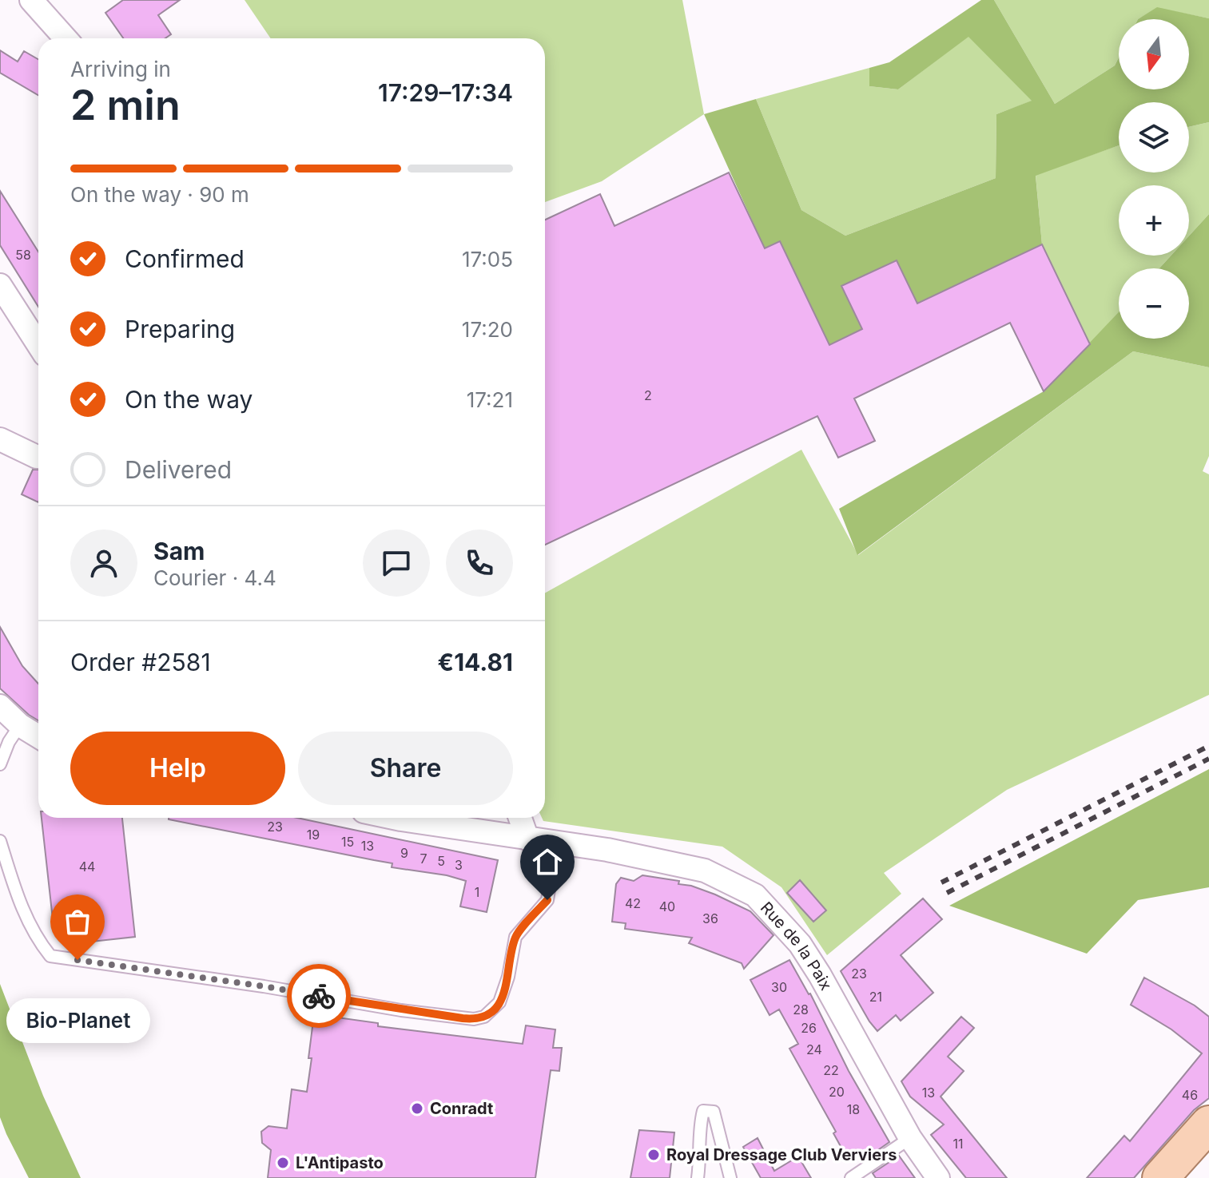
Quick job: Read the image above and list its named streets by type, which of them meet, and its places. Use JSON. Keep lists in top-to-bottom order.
{
  "streets": {
    "street": ["Rue de la Paix"]
  },
  "places": [
    "Bio-Planet",
    "Conradt",
    "Royal Dressage Club Verviers",
    "L'Antipasto"
  ],
  "house_numbers": [
    "58",
    "2",
    "23",
    "19",
    "15",
    "13",
    "9",
    "7",
    "5",
    "3",
    "44",
    "1",
    "42",
    "40",
    "36",
    "23",
    "30",
    "21",
    "28",
    "26",
    "24",
    "22",
    "20",
    "13",
    "46",
    "18",
    "11"
  ],
  "north": "bottom",
  "page": {
    "map_buttons": ["+", "−"],
    "heading": ["2 min", "Arriving in", "17:29–17:34"],
    "panel": [
      "Sam",
      "Courier · 4.4",
      "Order #2581",
      "€14.81"
    ],
    "bar": "On the way · 90 m",
    "list": [
      ["Confirmed", "17:05"],
      ["Preparing", "17:20"],
      ["On the way", "17:21"],
      "Delivered"
    ],
    "buttons": ["Help", "Share"],
    "bubble": "Bio-Planet"
  }
}
